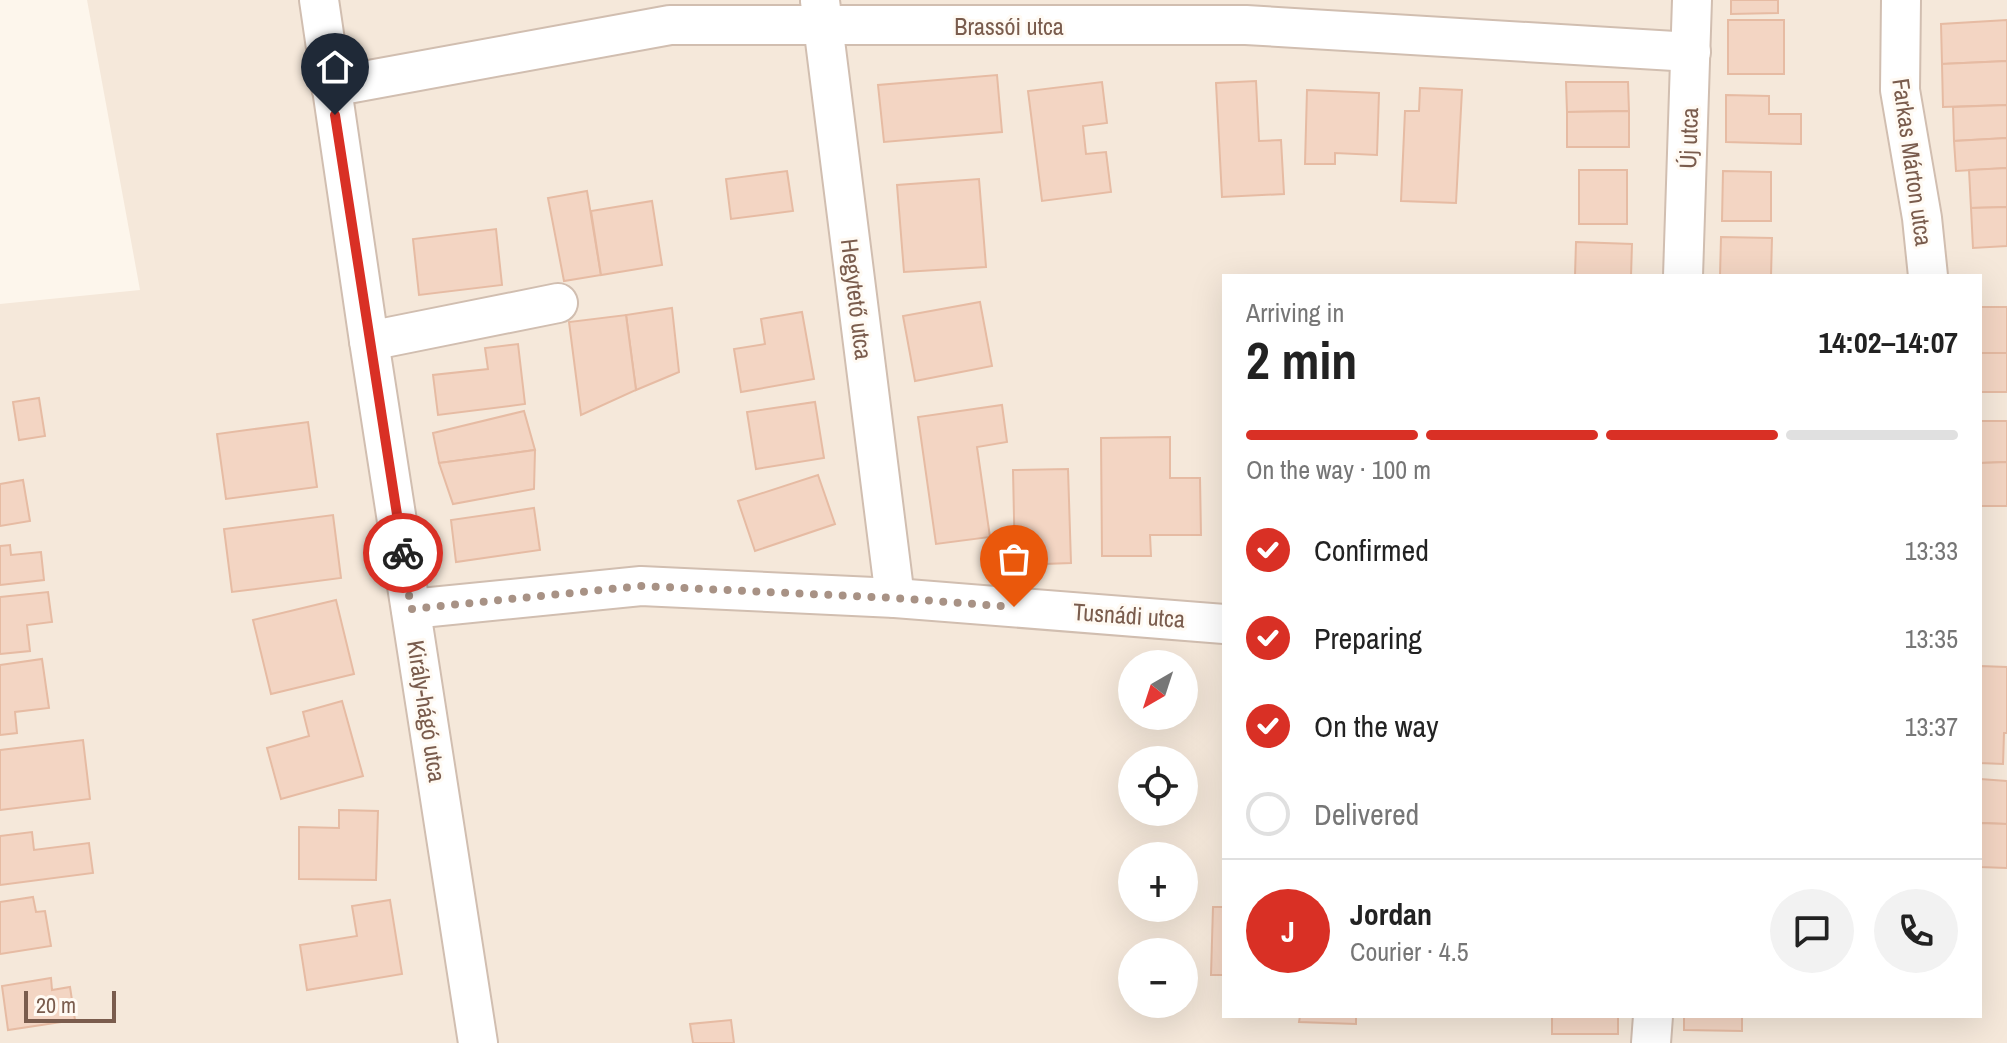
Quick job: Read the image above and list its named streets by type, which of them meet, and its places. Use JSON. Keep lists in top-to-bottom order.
{
  "streets": {
    "street": [
      "Brassói utca",
      "Új utca",
      "Farkas Márton utca",
      "Hegytető utca",
      "Tusnádi utca",
      "Király-hágó utca"
    ]
  },
  "crossings": [
    ["Brassói utca", "Új utca"],
    ["Brassói utca", "Hegytető utca"],
    ["Brassói utca", "Király-hágó utca"],
    ["Hegytető utca", "Tusnádi utca"],
    ["Tusnádi utca", "Király-hágó utca"]
  ],
  "scale_bar": "20 m",
  "north": "bottom left",
  "page": {
    "heading": ["2 min", "Arriving in", "14:02–14:07"],
    "panel": ["Jordan", "Courier · 4.5"],
    "bar": "On the way · 100 m",
    "list": [
      ["Confirmed", "13:33"],
      ["Preparing", "13:35"],
      ["On the way", "13:37"],
      "Delivered"
    ],
    "map_buttons": ["+", "−"],
    "round": "J",
    "scale": "20 m"
  }
}
